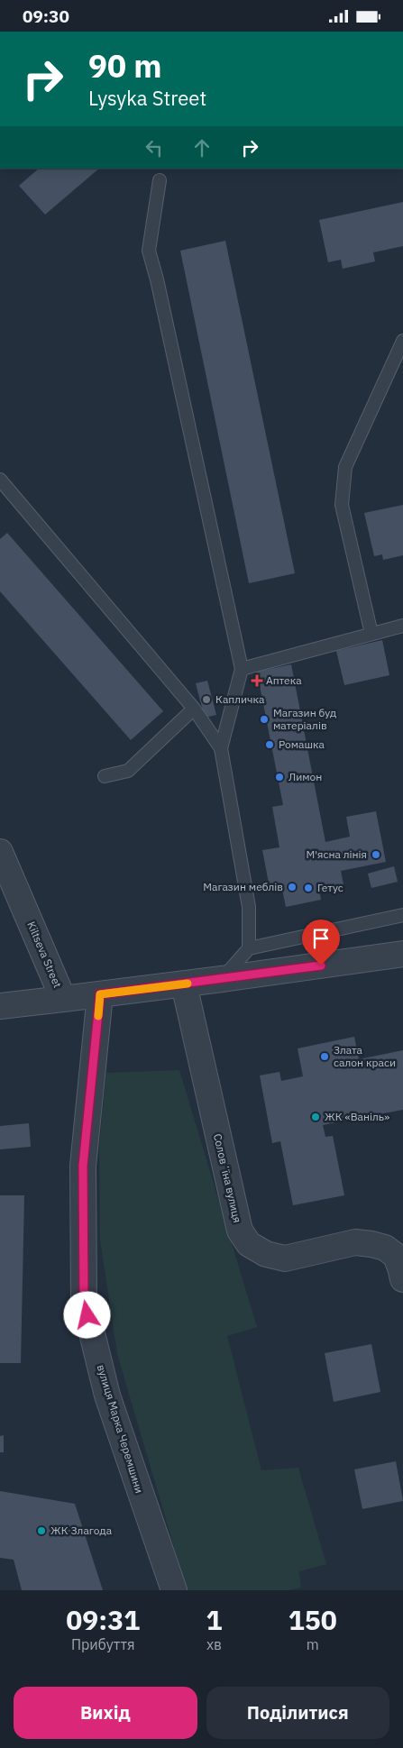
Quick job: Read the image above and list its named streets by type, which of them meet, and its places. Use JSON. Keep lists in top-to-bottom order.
{
  "streets": {
    "street": ["Kiltseva Street", "Соловʼїна вулиця", "вулиця Марка Черемшини"]
  },
  "places": {
    "health": ["Аптека"],
    "other": [
      "Капличка",
      "Магазин буд матеріалів",
      "Ромашка",
      "Лимон",
      "М'ясна лінія",
      "Магазин меблів",
      "Гетус",
      "Злата салон краси",
      "ЖК «Ваніль»",
      "ЖК Злагода"
    ]
  },
  "page": {
    "status": "09:30",
    "turn": ["90 m", "Lysyka Street"],
    "eta": [
      "09:31",
      "Прибуття",
      "1",
      "хв",
      "150",
      "m"
    ],
    "buttons": ["Вихід", "Поділитися"]
  }
}
